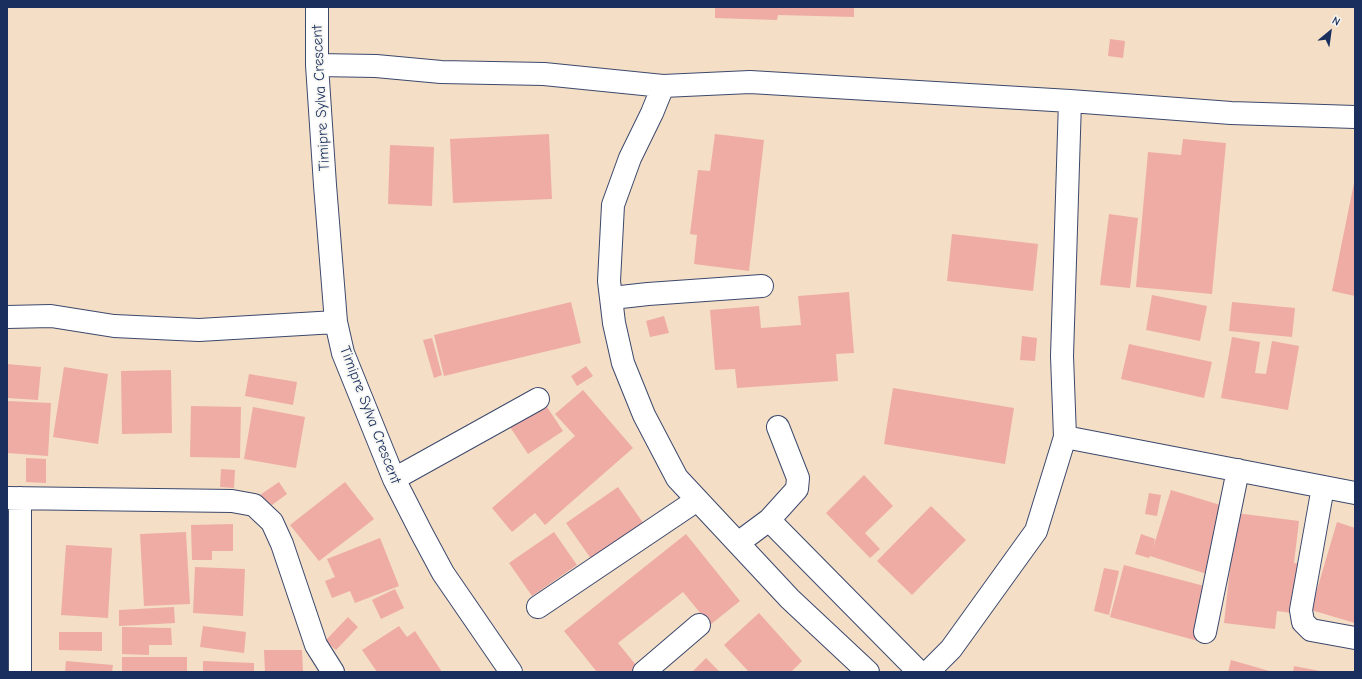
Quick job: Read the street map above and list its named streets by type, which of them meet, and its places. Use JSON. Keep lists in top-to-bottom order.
{
  "streets": {
    "street": ["Timipre Sylva Crescent"]
  },
  "north": "top right"
}
